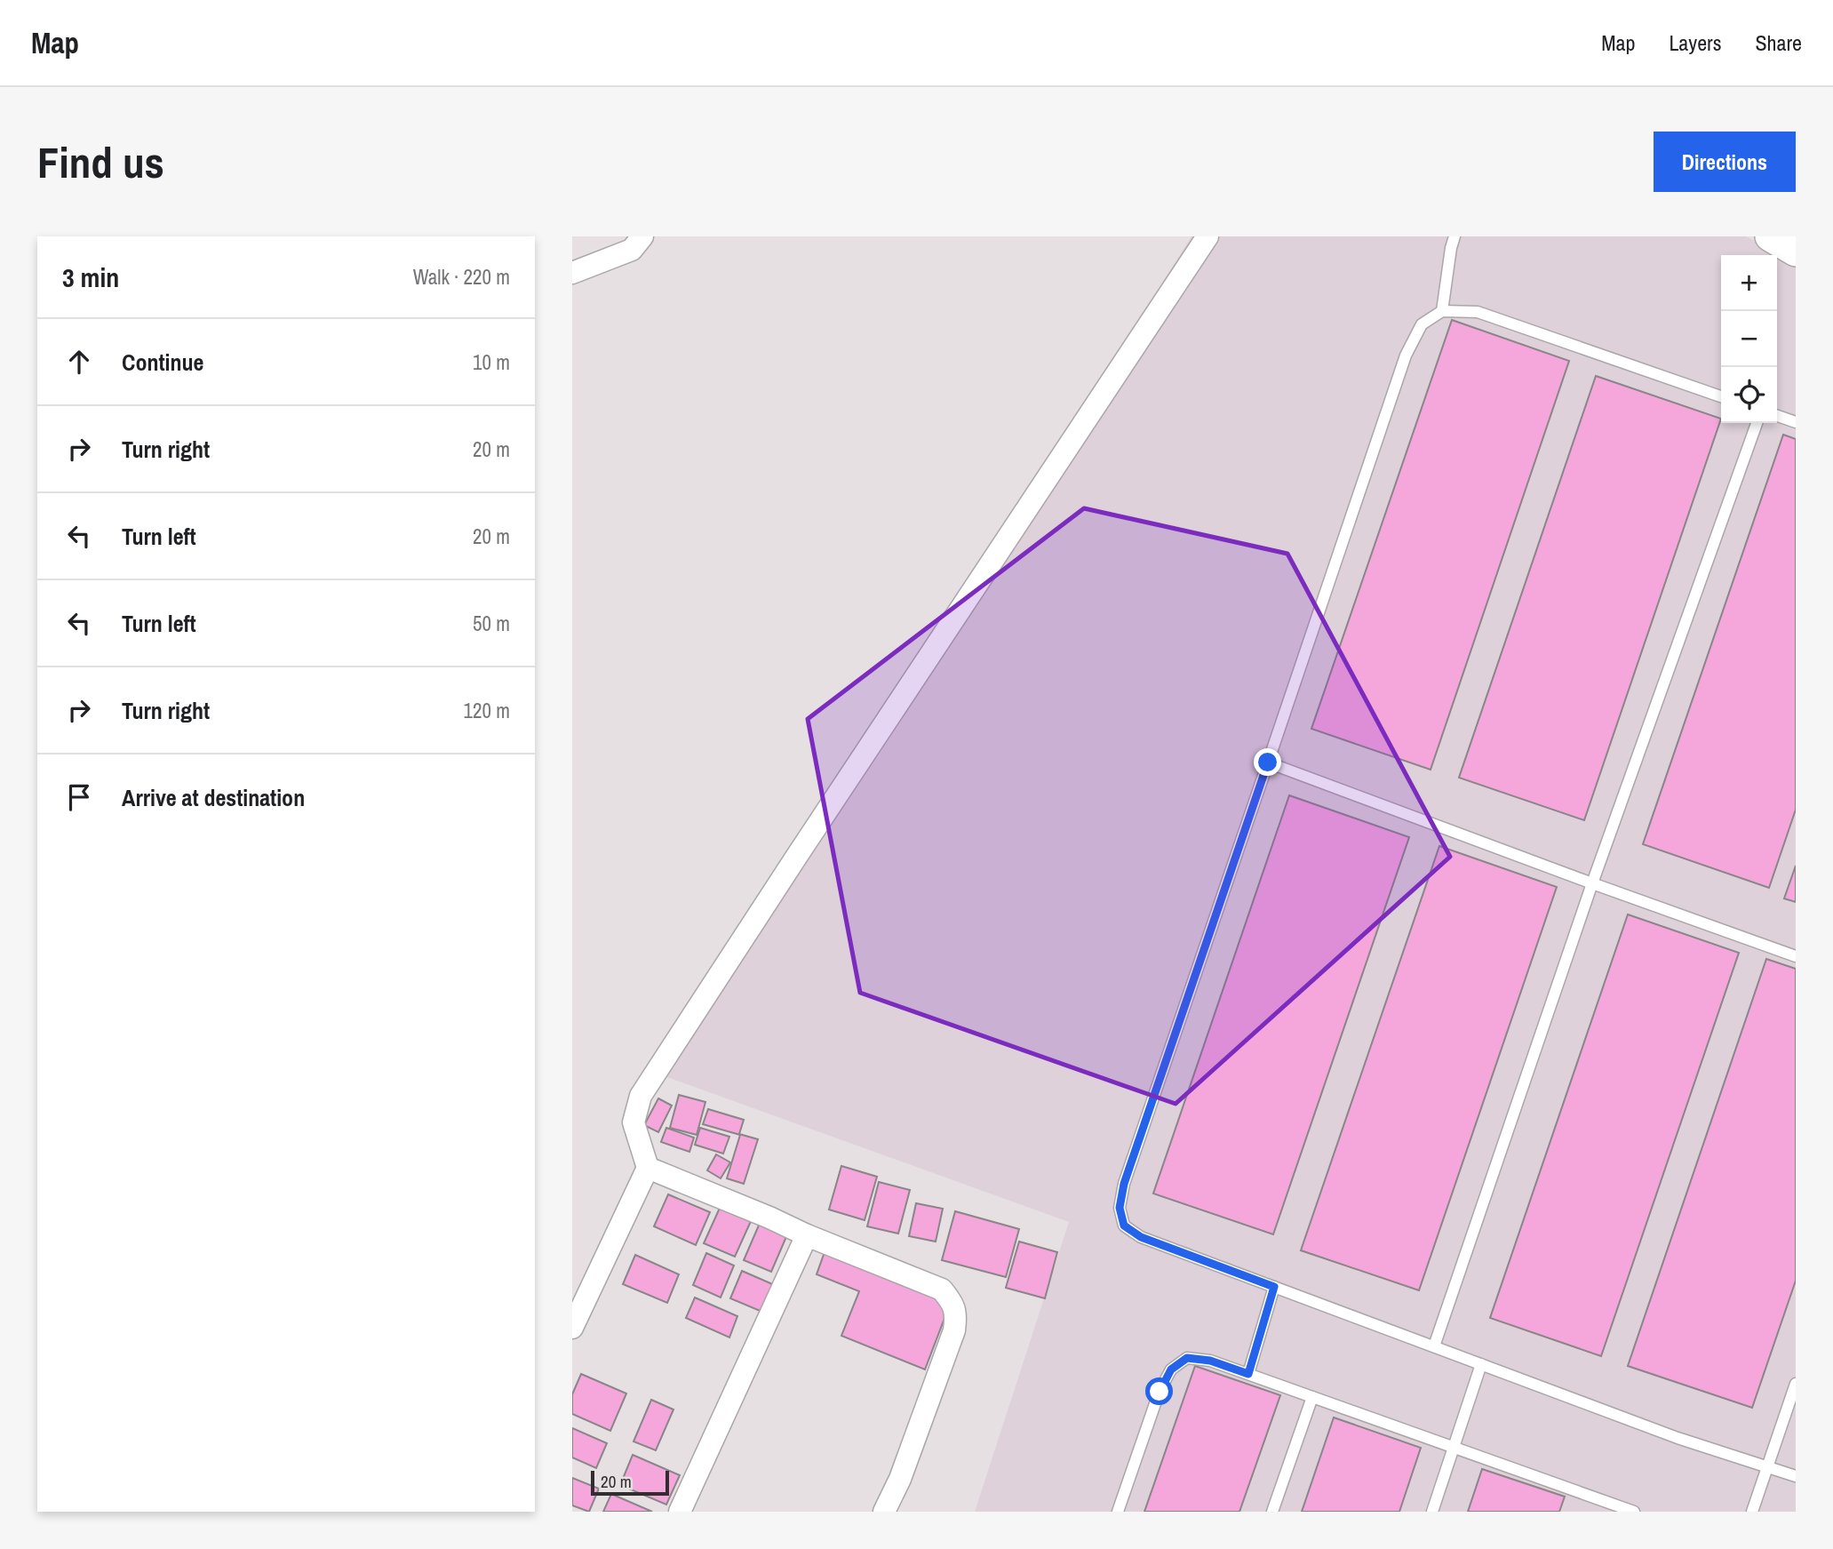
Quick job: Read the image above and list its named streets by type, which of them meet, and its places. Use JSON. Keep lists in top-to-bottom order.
{
  "scale_bar": "20 m",
  "page": {
    "header": "Map",
    "nav": ["Map", "Layers", "Share"],
    "buttons": "Directions",
    "title": "Find us",
    "heading": ["3 min", "Walk · 220 m"],
    "map_buttons": ["+", "−"],
    "list": [
      ["Continue", "10 m"],
      ["Turn right", "20 m"],
      ["Turn left", "20 m"],
      ["Turn left", "50 m"],
      ["Turn right", "120 m"],
      "Arrive at destination"
    ],
    "scale": "20 m"
  }
}
